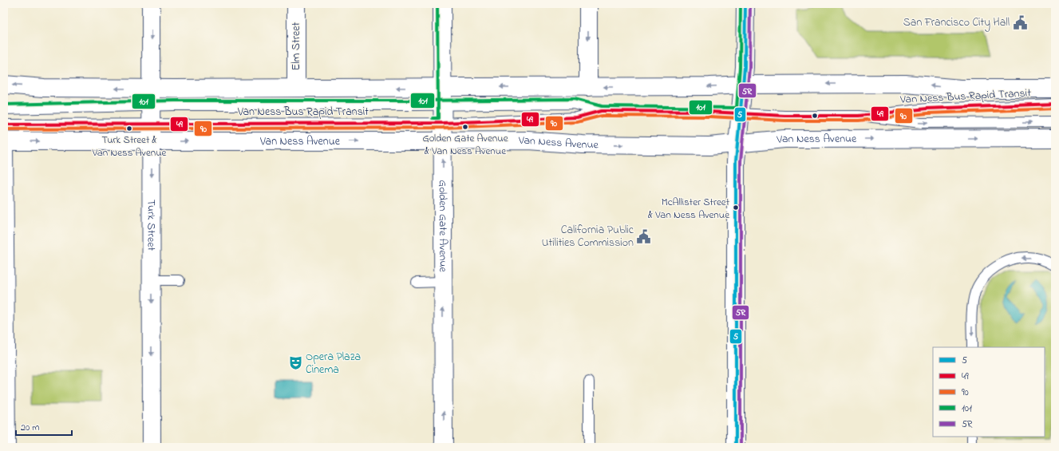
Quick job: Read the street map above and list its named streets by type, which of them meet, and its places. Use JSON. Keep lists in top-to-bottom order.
{
  "streets": {
    "main road": [
      "Elm Street",
      "Van Ness Avenue",
      "Turk Street",
      "Golden Gate Avenue"
    ],
    "lane": ["Van Ness Bus Rapid Transit"]
  },
  "crossings": [
    ["Van Ness Bus Rapid Transit", "Turk Street"],
    ["Van Ness Bus Rapid Transit", "Golden Gate Avenue"],
    ["Van Ness Avenue", "Turk Street"],
    ["Van Ness Avenue", "Golden Gate Avenue"]
  ],
  "one_way": ["Golden Gate Avenue"],
  "places": {
    "public building": ["San Francisco City Hall", "California Public Utilities Commission"],
    "other": ["Golden Gate Avenue & Van Ness Avenue", "Turk Street & Van Ness Avenue", "McAllister Street & Van Ness Avenue"],
    "theatre": ["Opera Plaza Cinema"]
  },
  "lines": [
    "transit line 5",
    "transit line 101",
    "transit line 5R",
    "transit line 49",
    "transit line 90"
  ],
  "legend": [
    "5",
    "49",
    "90",
    "101",
    "5R"
  ],
  "scale_bar": "20 m"
}
